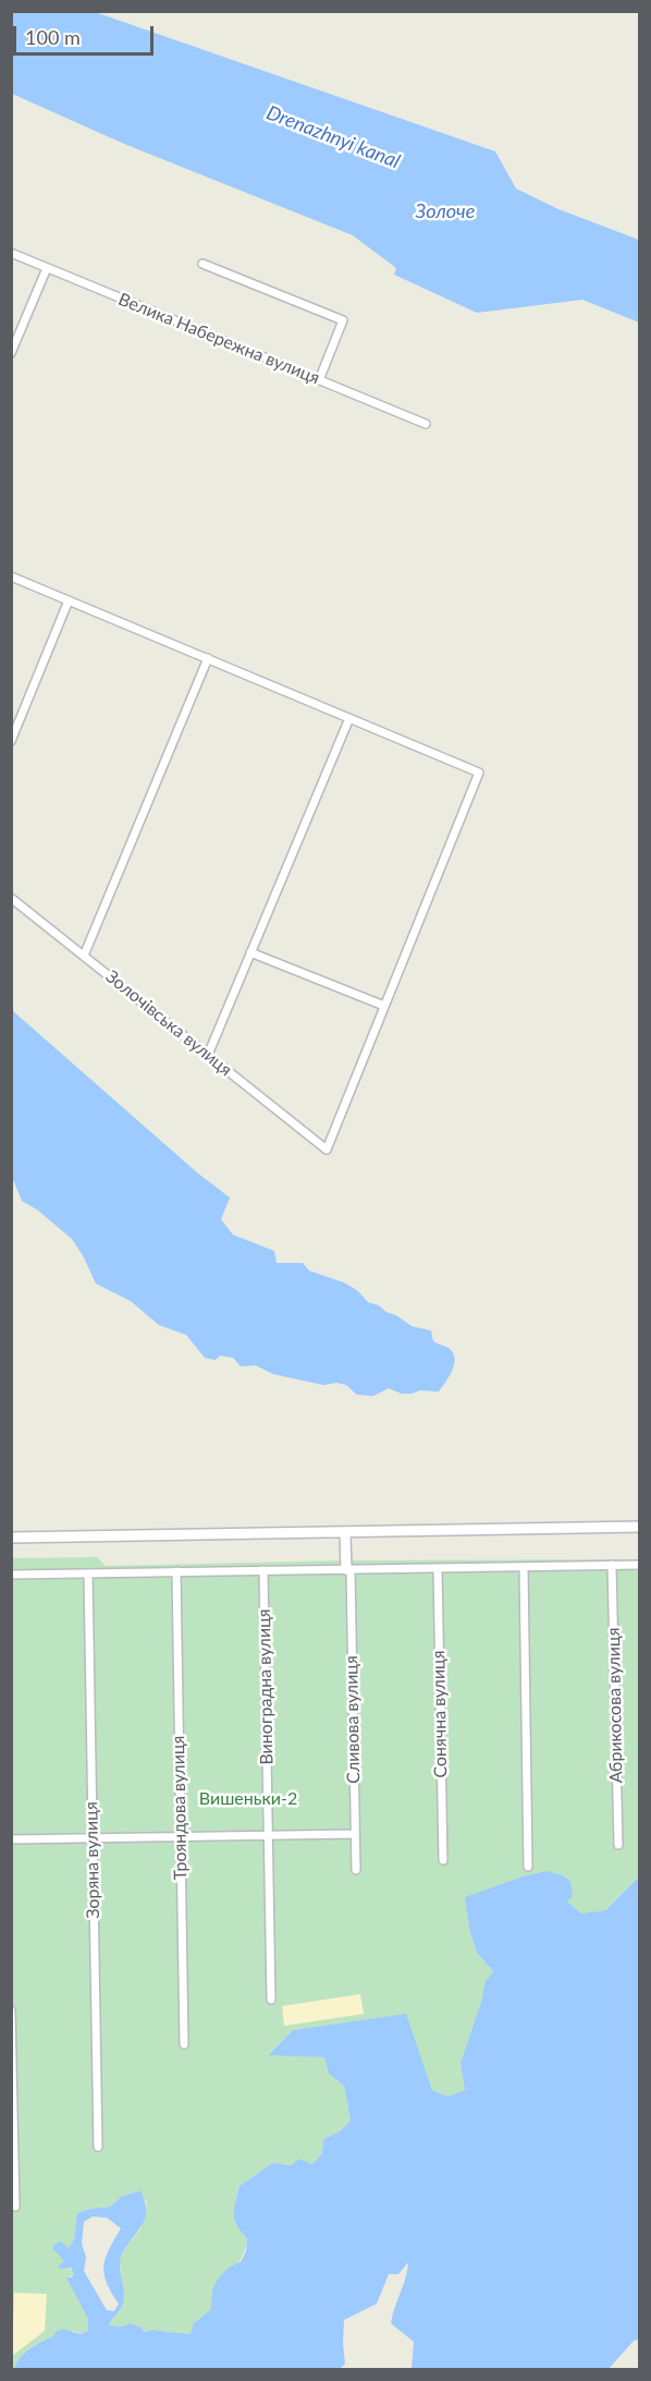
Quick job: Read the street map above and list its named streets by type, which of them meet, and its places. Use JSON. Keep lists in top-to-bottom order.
{
  "streets": {
    "street": [
      "Велика Набережна вулиця",
      "Золочівська вулиця",
      "Виноградна вулиця",
      "Абрикосова вулиця",
      "Сонячна вулиця",
      "Сливова вулиця",
      "Трояндова вулиця",
      "Зоряна вулиця"
    ]
  },
  "water": ["Drenazhnyi kanal", "Золоче"],
  "parks": ["Вишеньки-2"],
  "scale_bar": "100 m"
}
